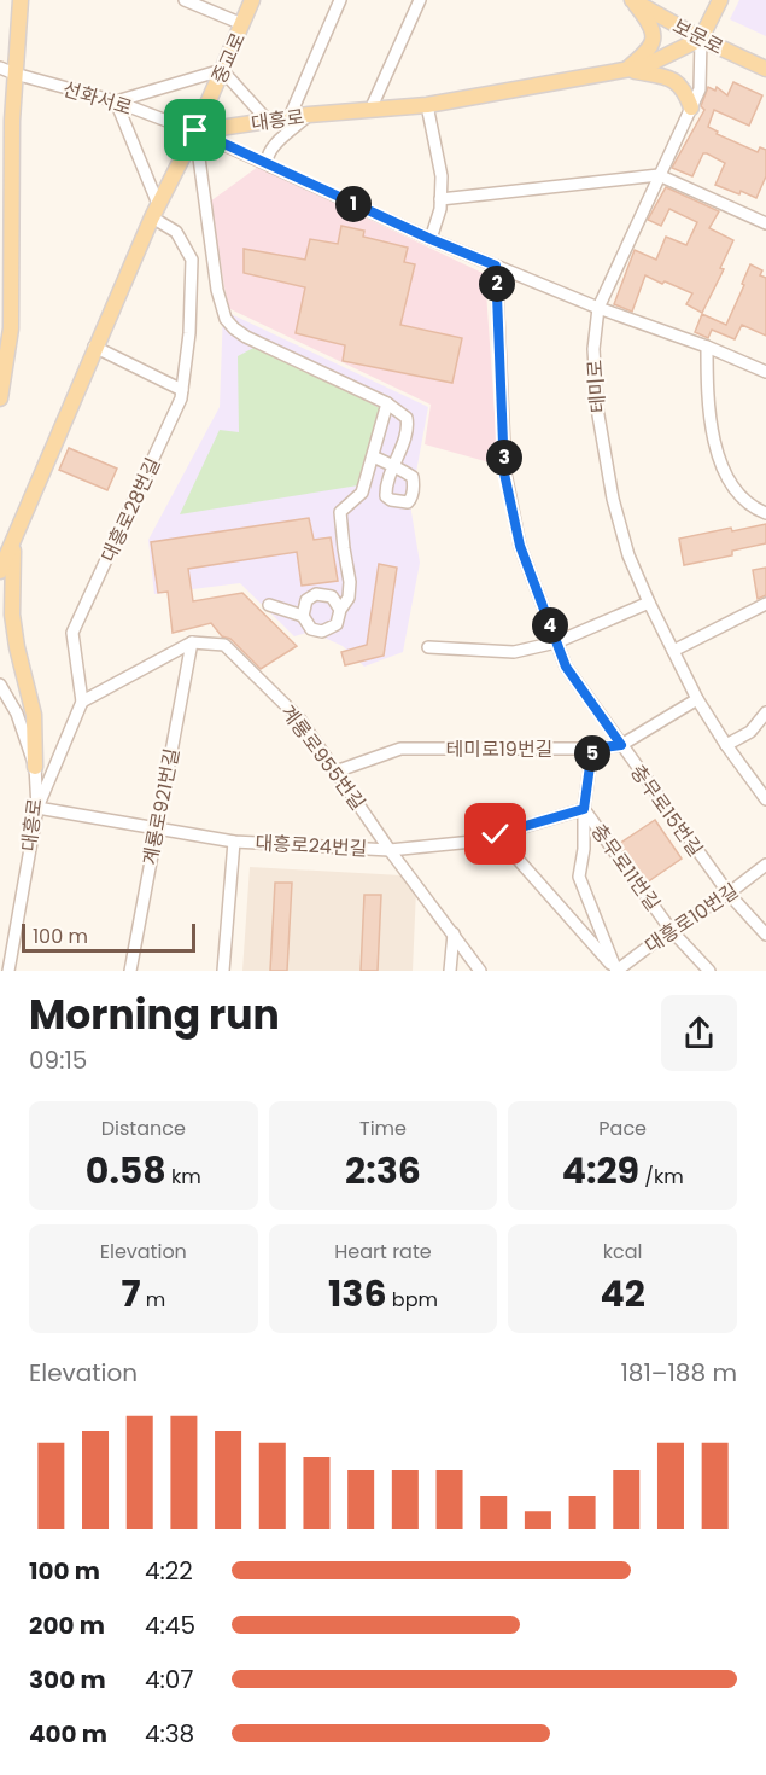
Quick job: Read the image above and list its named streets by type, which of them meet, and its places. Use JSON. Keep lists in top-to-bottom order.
{
  "streets": {
    "main road": ["보문로", "중교로", "대흥로"],
    "street": [
      "선화서로",
      "테미로",
      "대흥로28번길",
      "테미로19번길",
      "계룡로955번길",
      "계룡로921번길",
      "충무로15번길",
      "대흥로24번길",
      "충무로11번길",
      "대흥로10번길"
    ]
  },
  "crossings": [
    ["보문로", "대흥로"],
    ["보문로", "테미로"],
    ["중교로", "선화서로"],
    ["중교로", "대흥로"],
    ["선화서로", "대흥로"],
    ["선화서로", "테미로"],
    ["선화서로", "충무로15번길"],
    ["대흥로", "테미로"],
    ["대흥로", "대흥로24번길"],
    ["테미로", "테미로19번길"],
    ["테미로19번길", "계룡로955번길"],
    ["테미로19번길", "충무로15번길"],
    ["테미로19번길", "충무로11번길"],
    ["계룡로955번길", "계룡로921번길"],
    ["계룡로955번길", "대흥로24번길"],
    ["계룡로921번길", "대흥로24번길"],
    ["충무로15번길", "대흥로10번길"],
    ["대흥로24번길", "충무로11번길"],
    ["충무로11번길", "대흥로10번길"]
  ],
  "scale_bar": "100 m",
  "page": {
    "pins": [
      "1",
      "2",
      "3",
      "4",
      "5"
    ],
    "scale": "100 m",
    "heading": ["Morning run", "09:15"],
    "stats": [
      ["Distance", "0.58 km"],
      ["Time", "2:36"],
      ["Pace", "4:29 /km"],
      ["Elevation", "7 m"],
      ["Heart rate", "136 bpm"],
      ["kcal", "42"]
    ],
    "chart": ["Elevation", "181–188 m"],
    "list": [
      {
        "name": "100 m",
        "note": "4:22"
      },
      {
        "name": "200 m",
        "note": "4:45"
      },
      {
        "name": "300 m",
        "note": "4:07"
      },
      {
        "name": "400 m",
        "note": "4:38"
      }
    ]
  }
}
